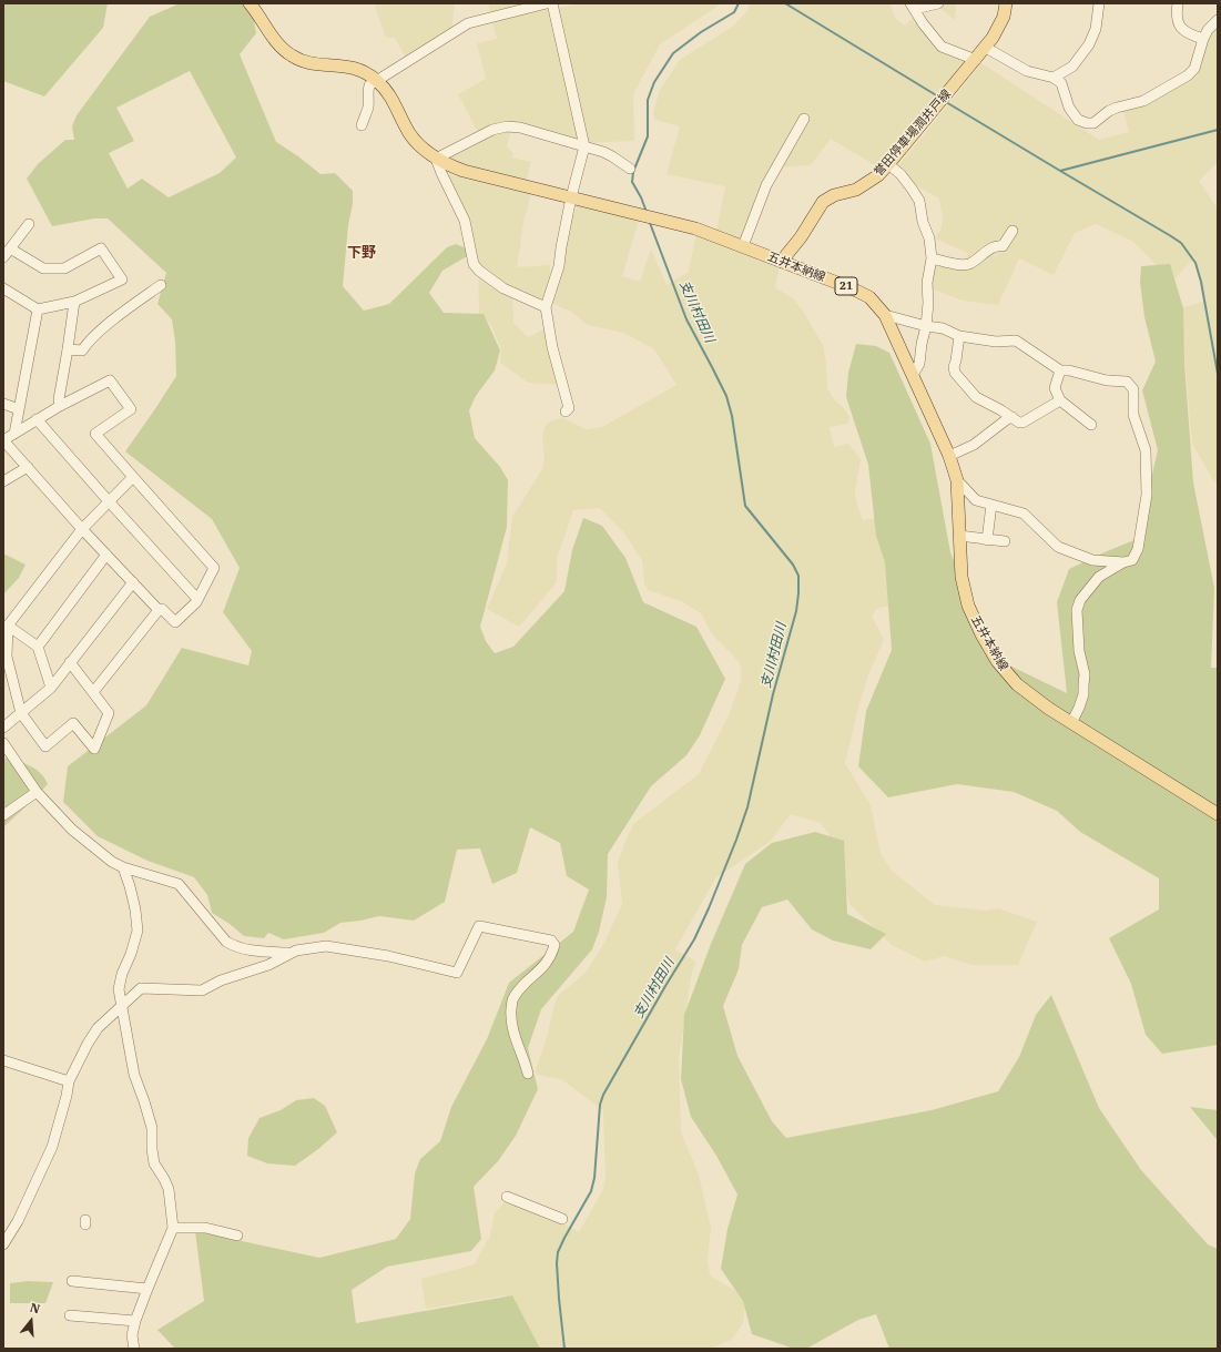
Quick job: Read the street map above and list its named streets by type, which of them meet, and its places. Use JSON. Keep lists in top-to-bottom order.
{
  "streets": {
    "main road": ["誉田停車場潤井戸線", "五井本納線", "21"]
  },
  "crossings": [
    ["誉田停車場潤井戸線", "五井本納線"]
  ],
  "districts": ["下野"],
  "water": ["支川村田川"],
  "north": "top"
}
